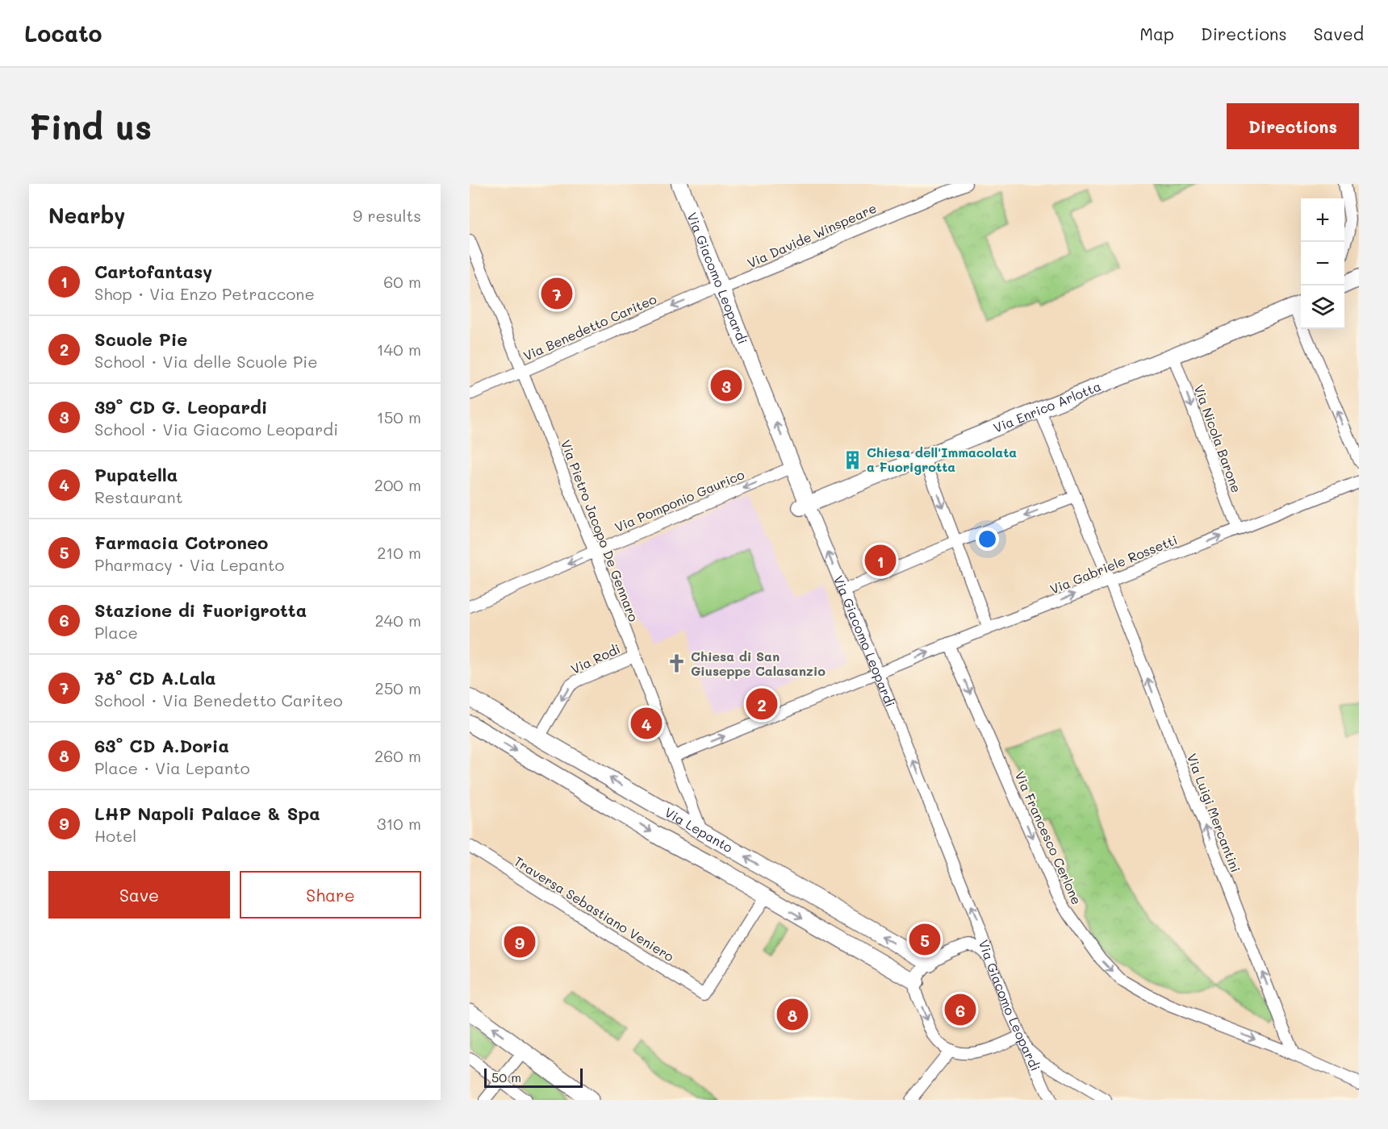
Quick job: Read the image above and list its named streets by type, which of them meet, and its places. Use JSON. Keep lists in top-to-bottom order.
{
  "streets": {
    "street": [
      "Via Davide Winspeare",
      "Via Giacomo Leopardi",
      "Via Benedetto Cariteo",
      "Via Enrico Arlotta",
      "Via Nicola Barone",
      "Via Pomponio Gaurico",
      "Via Pietro Jacopo De Gennaro",
      "Via Gabriele Rossetti",
      "Via Rodi",
      "Via Luigi Mercantini",
      "Via Lepanto",
      "Via Francesco Cerlone",
      "Traversa Sebastiano Veniero"
    ]
  },
  "crossings": [
    ["Via Davide Winspeare", "Via Giacomo Leopardi"],
    ["Via Davide Winspeare", "Via Benedetto Cariteo"],
    ["Via Giacomo Leopardi", "Via Benedetto Cariteo"],
    ["Via Giacomo Leopardi", "Via Enrico Arlotta"],
    ["Via Giacomo Leopardi", "Via Pomponio Gaurico"],
    ["Via Giacomo Leopardi", "Via Gabriele Rossetti"],
    ["Via Giacomo Leopardi", "Via Lepanto"],
    ["Via Benedetto Cariteo", "Via Pietro Jacopo De Gennaro"],
    ["Via Enrico Arlotta", "Via Nicola Barone"],
    ["Via Enrico Arlotta", "Via Luigi Mercantini"],
    ["Via Nicola Barone", "Via Gabriele Rossetti"],
    ["Via Pomponio Gaurico", "Via Pietro Jacopo De Gennaro"],
    ["Via Pietro Jacopo De Gennaro", "Via Gabriele Rossetti"],
    ["Via Pietro Jacopo De Gennaro", "Via Rodi"],
    ["Via Pietro Jacopo De Gennaro", "Via Lepanto"],
    ["Via Gabriele Rossetti", "Via Luigi Mercantini"],
    ["Via Gabriele Rossetti", "Via Francesco Cerlone"],
    ["Via Rodi", "Via Lepanto"],
    ["Via Luigi Mercantini", "Via Francesco Cerlone"],
    ["Via Lepanto", "Traversa Sebastiano Veniero"]
  ],
  "one_way": [
    "Via Giacomo Leopardi",
    "Via Benedetto Cariteo",
    "Via Nicola Barone",
    "Via Pomponio Gaurico",
    "Via Rodi",
    "Via Luigi Mercantini",
    "Via Francesco Cerlone"
  ],
  "places": {
    "building": ["Chiesa dell'Immacolata a Fuorigrotta"],
    "church": ["Chiesa di San Giuseppe Calasanzio"]
  },
  "scale_bar": "50 m",
  "page": {
    "header": "Locato",
    "nav": ["Map", "Directions", "Saved"],
    "buttons": [
      "Directions",
      ["Save", "Share"]
    ],
    "title": "Find us",
    "heading": ["Nearby", "9 results"],
    "map_buttons": ["+", "−"],
    "list": [
      {
        "mark": "1",
        "name": "Cartofantasy",
        "note": "Shop · Via Enzo Petraccone",
        "value": "60 m"
      },
      {
        "mark": "2",
        "name": "Scuole Pie",
        "note": "School · Via delle Scuole Pie",
        "value": "140 m"
      },
      {
        "mark": "3",
        "name": "39° CD G. Leopardi",
        "note": "School · Via Giacomo Leopardi",
        "value": "150 m"
      },
      {
        "mark": "4",
        "name": "Pupatella",
        "note": "Restaurant",
        "value": "200 m"
      },
      {
        "mark": "5",
        "name": "Farmacia Cotroneo",
        "note": "Pharmacy · Via Lepanto",
        "value": "210 m"
      },
      {
        "mark": "6",
        "name": "Stazione di Fuorigrotta",
        "note": "Place",
        "value": "240 m"
      },
      {
        "mark": "7",
        "name": "78° CD A.Lala",
        "note": "School · Via Benedetto Cariteo",
        "value": "250 m"
      },
      {
        "mark": "8",
        "name": "63° CD A.Doria",
        "note": "Place · Via Lepanto",
        "value": "260 m"
      },
      {
        "mark": "9",
        "name": "LHP Napoli Palace & Spa",
        "note": "Hotel",
        "value": "310 m"
      }
    ],
    "pins": [
      "7",
      "3",
      "1",
      "2",
      "4",
      "5",
      "9",
      "6",
      "8"
    ],
    "scale": "50 m"
  }
}
